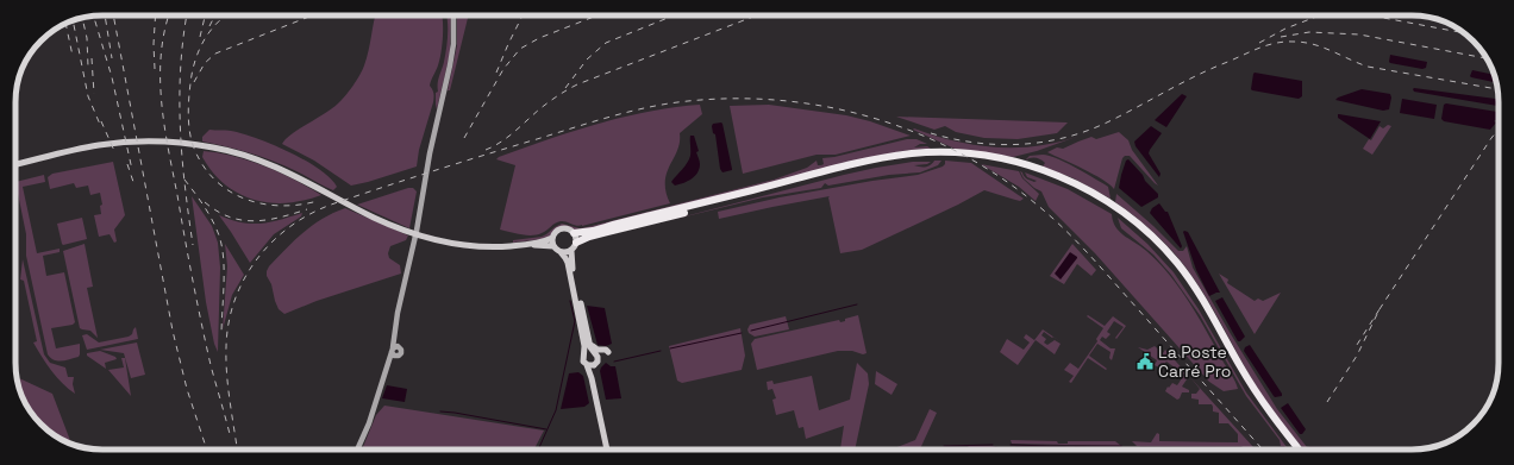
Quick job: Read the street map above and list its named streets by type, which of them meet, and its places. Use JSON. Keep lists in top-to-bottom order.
{
  "places": {
    "public building": ["La Poste Carré Pro"]
  }
}
